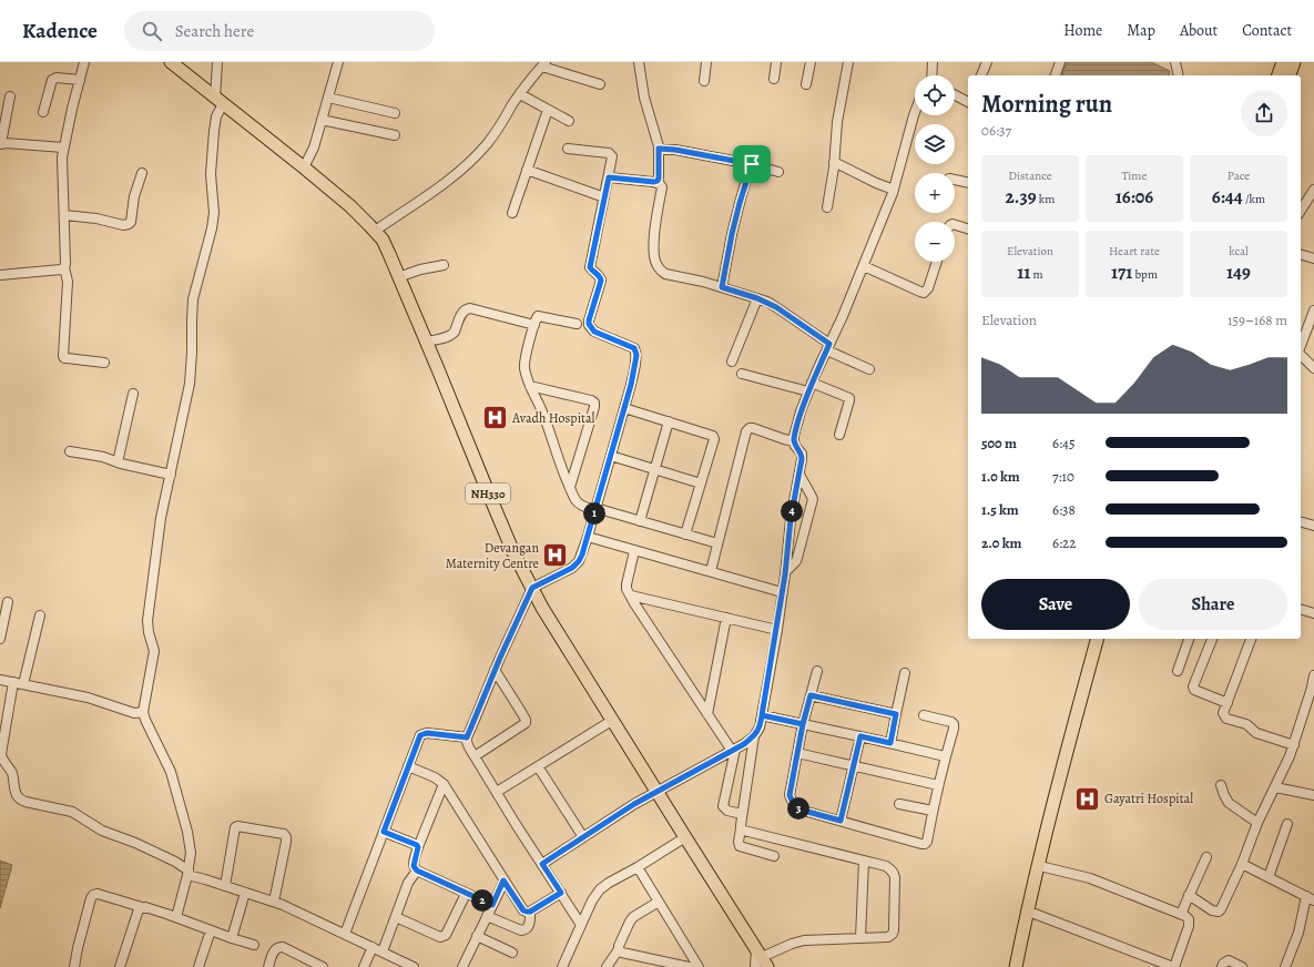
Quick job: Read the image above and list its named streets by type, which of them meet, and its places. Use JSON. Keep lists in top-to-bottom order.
{
  "streets": {
    "highway": ["NH330"]
  },
  "places": {
    "hospital": ["Avadh Hospital", "Devangan Maternity Centre", "Gayatri Hospital"]
  },
  "page": {
    "header": "Kadence",
    "search": "Search here",
    "nav": [
      "Home",
      "Map",
      "About",
      "Contact"
    ],
    "map_buttons": ["+", "−"],
    "heading": ["Morning run", "06:37"],
    "stats": [
      ["Distance", "2.39 km"],
      ["Time", "16:06"],
      ["Pace", "6:44 /km"],
      ["Elevation", "11 m"],
      ["Heart rate", "171 bpm"],
      ["kcal", "149"]
    ],
    "chart": ["Elevation", "159–168 m"],
    "list": [
      {
        "name": "500 m",
        "note": "6:45"
      },
      {
        "name": "1.0 km",
        "note": "7:10"
      },
      {
        "name": "1.5 km",
        "note": "6:38"
      },
      {
        "name": "2.0 km",
        "note": "6:22"
      }
    ],
    "pins": [
      "4",
      "1",
      "3",
      "2"
    ],
    "buttons": ["Save", "Share"]
  }
}
